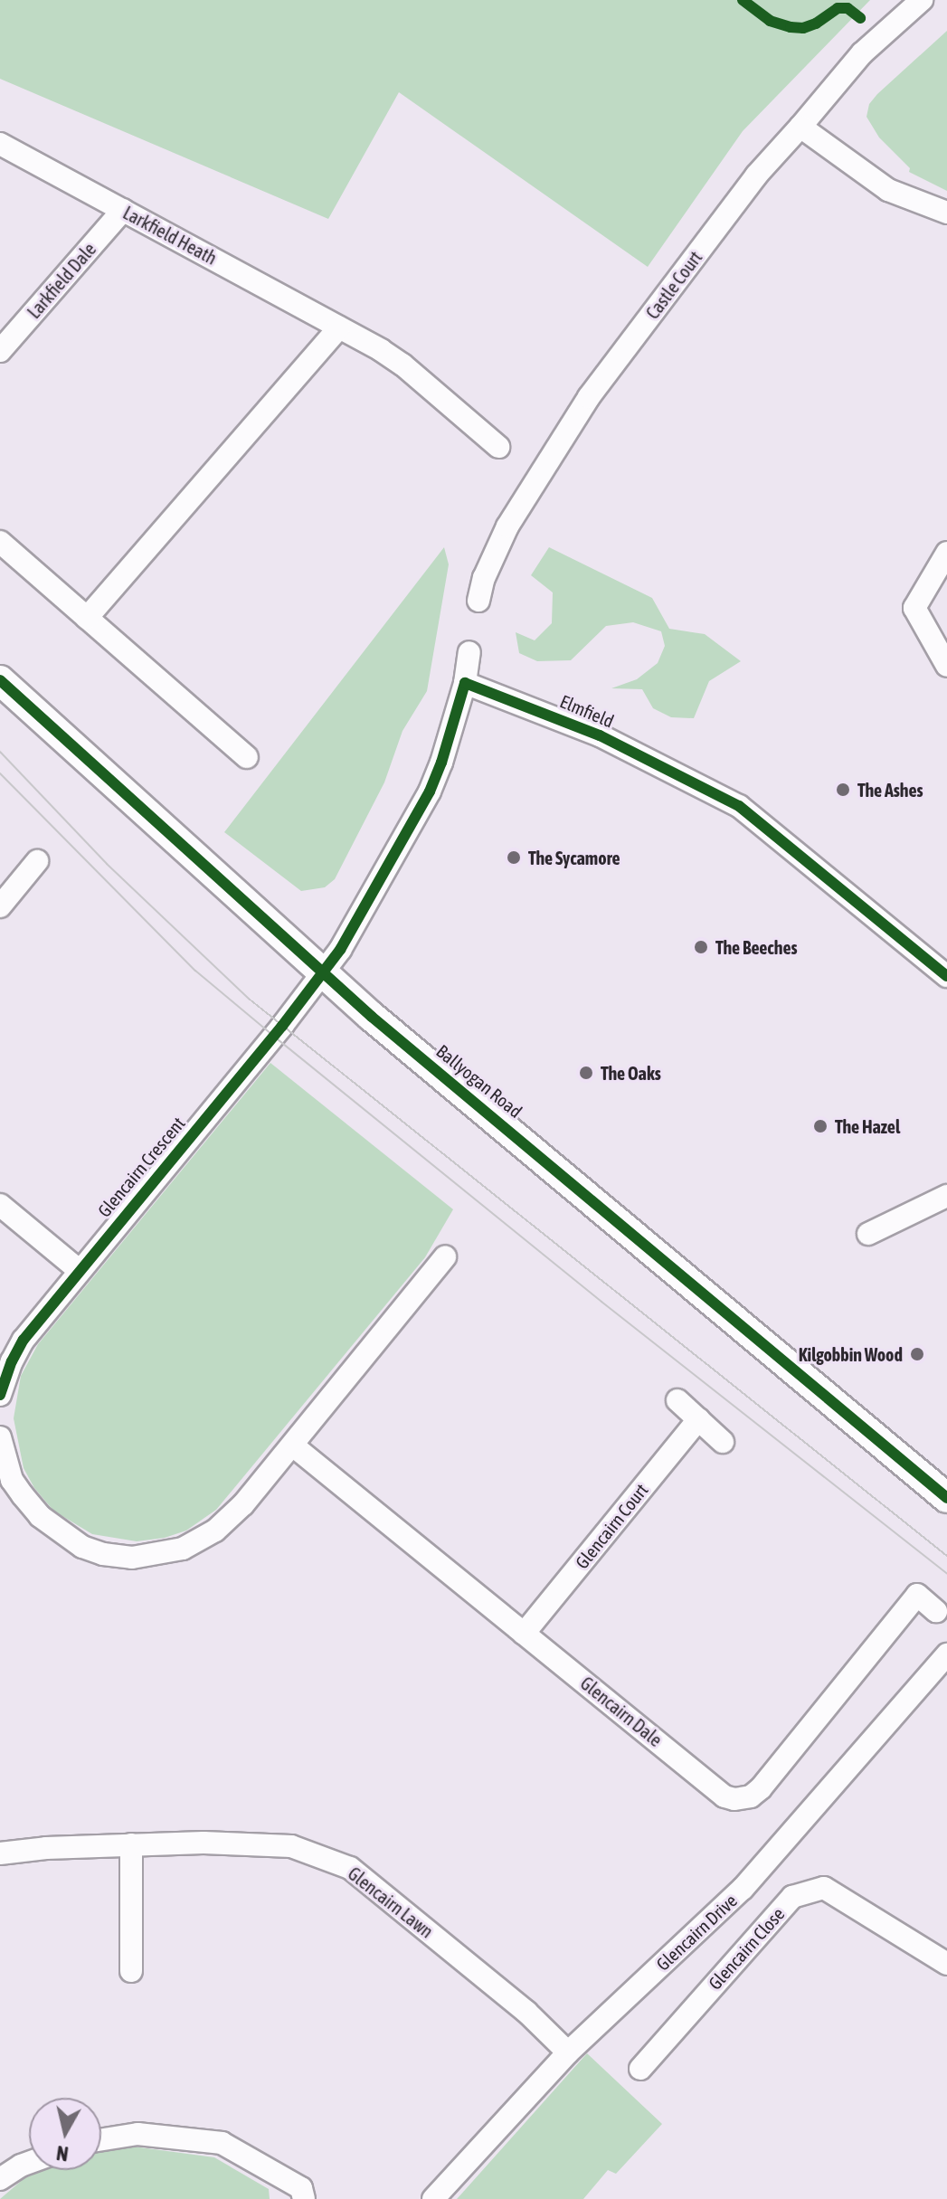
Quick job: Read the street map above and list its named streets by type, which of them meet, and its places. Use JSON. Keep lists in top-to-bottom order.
{
  "streets": {
    "street": [
      "Larkfield Heath",
      "Larkfield Dale",
      "Castle Court",
      "Elmfield",
      "Ballyogan Road",
      "Glencairn Crescent",
      "Glencairn Court",
      "Glencairn Dale",
      "Glencairn Lawn",
      "Glencairn Drive",
      "Glencairn Close"
    ]
  },
  "crossings": [
    ["Larkfield Heath", "Larkfield Dale"],
    ["Ballyogan Road", "Glencairn Crescent"],
    ["Glencairn Court", "Glencairn Dale"],
    ["Glencairn Lawn", "Glencairn Drive"]
  ],
  "places": [
    "The Ashes",
    "The Sycamore",
    "The Beeches",
    "The Oaks",
    "The Hazel",
    "Kilgobbin Wood"
  ],
  "north": "bottom"
}
